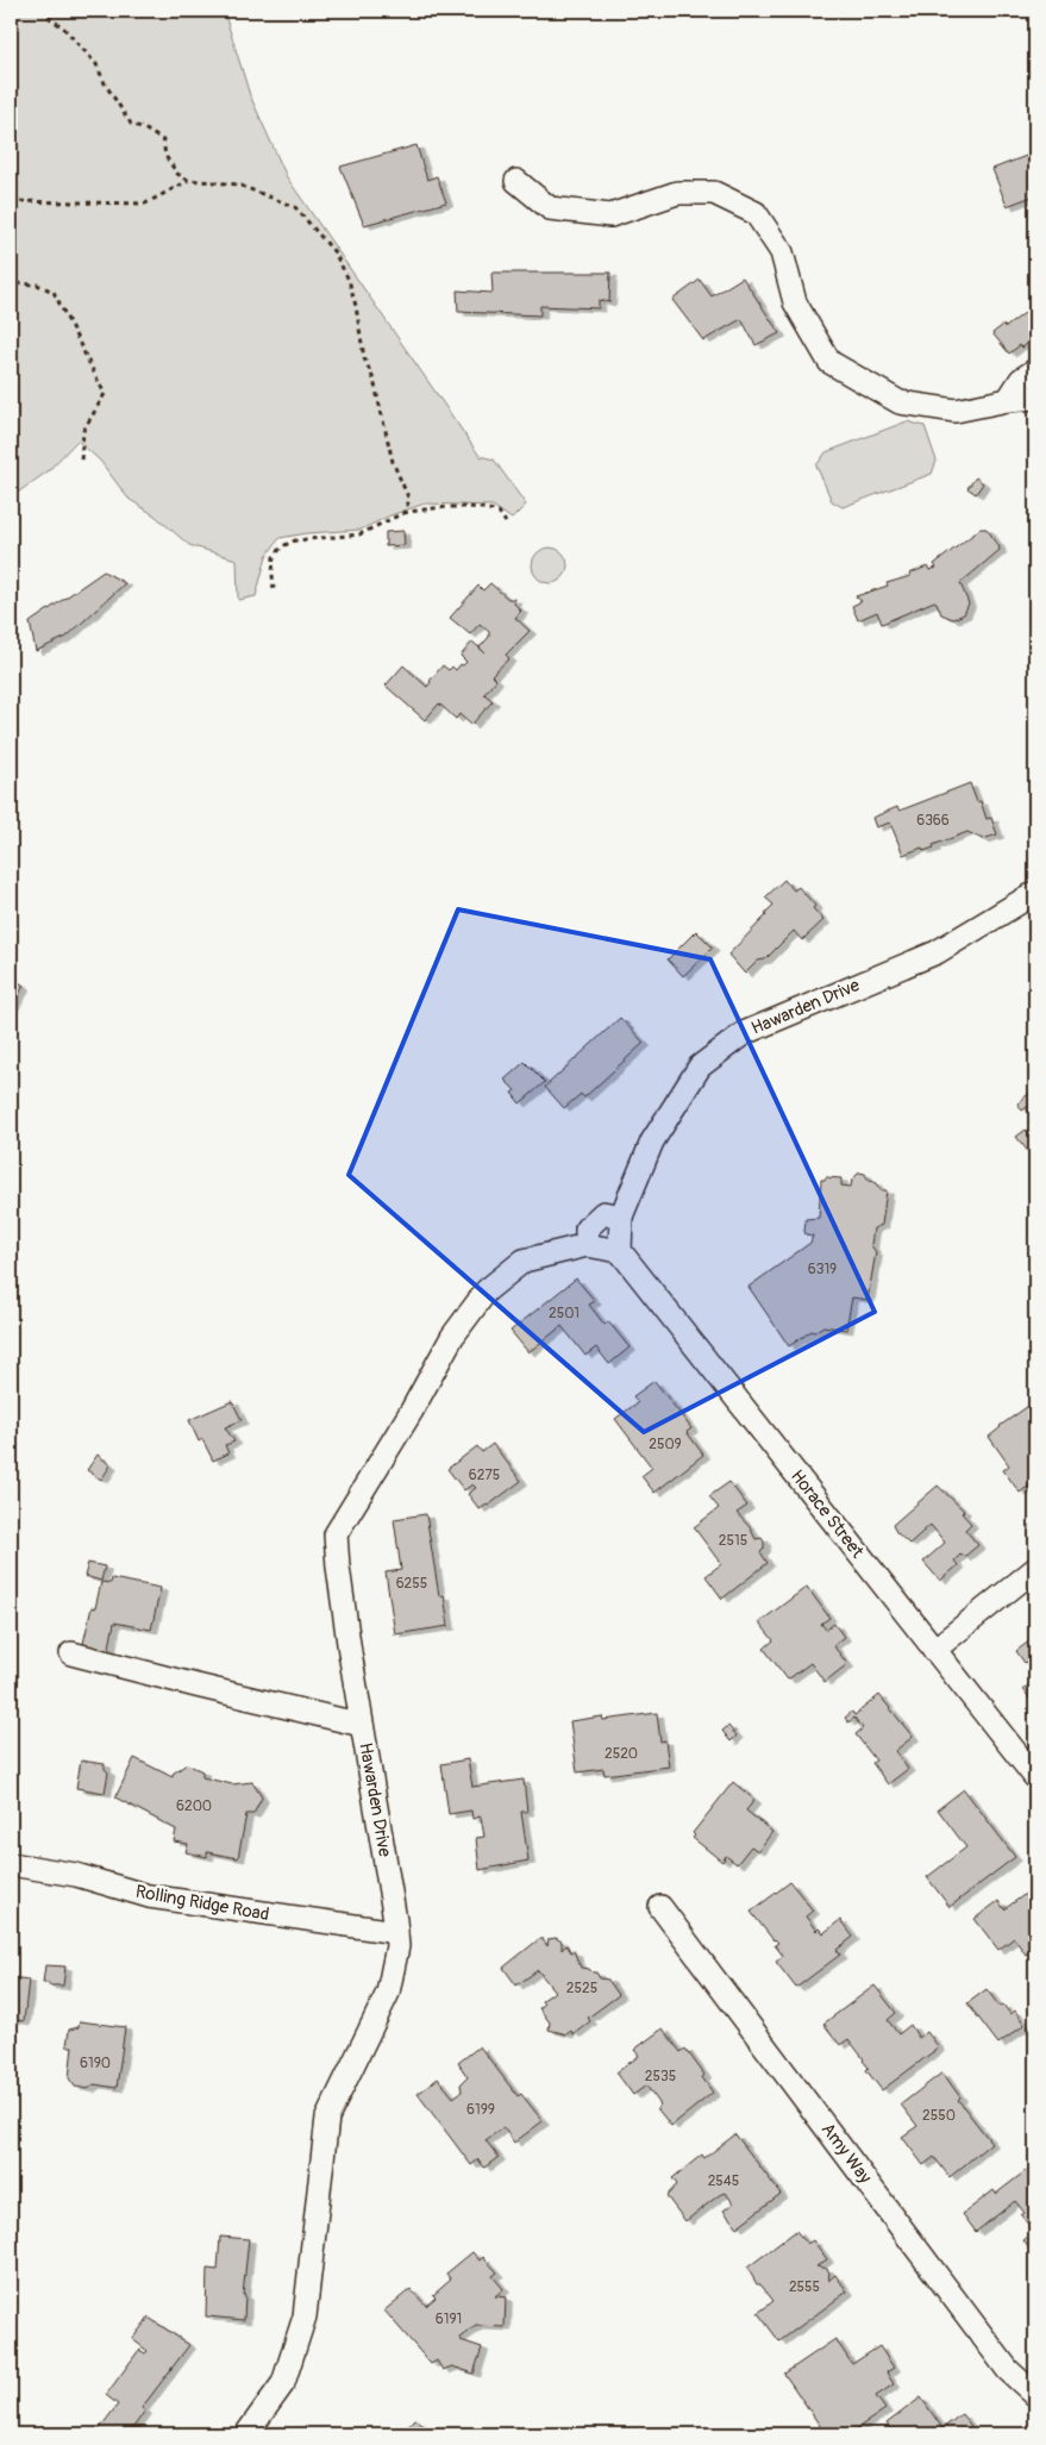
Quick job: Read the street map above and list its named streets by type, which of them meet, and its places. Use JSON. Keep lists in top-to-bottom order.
{
  "streets": {
    "street": [
      "Hawarden Drive",
      "Horace Street",
      "Rolling Ridge Road",
      "Amy Way"
    ]
  },
  "crossings": [
    ["Hawarden Drive", "Horace Street"],
    ["Hawarden Drive", "Rolling Ridge Road"]
  ],
  "house_numbers": [
    "6366",
    "6319",
    "2501",
    "2509",
    "6275",
    "2515",
    "6255",
    "2520",
    "6200",
    "2525",
    "6190",
    "2535",
    "6199",
    "2550",
    "2545",
    "2555",
    "6191"
  ]
}
